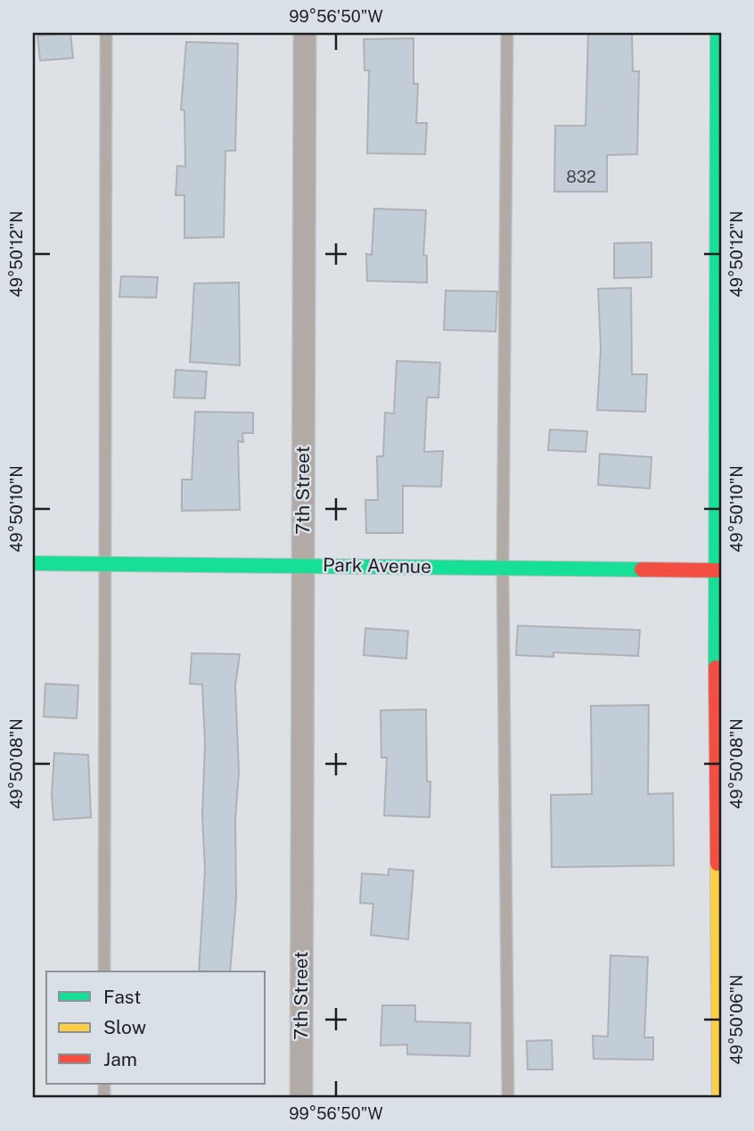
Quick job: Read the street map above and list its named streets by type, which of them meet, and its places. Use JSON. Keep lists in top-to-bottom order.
{
  "streets": {
    "street": ["7th Street", "Park Avenue"]
  },
  "crossings": [
    ["7th Street", "Park Avenue"]
  ],
  "house_numbers": ["832"],
  "legend": ["Fast", "Slow", "Jam"],
  "coordinates": [
    "99°56'50\"W",
    "49°50'12\"N",
    "49°50'10\"N",
    "49°50'08\"N",
    "49°50'06\"N"
  ]
}
